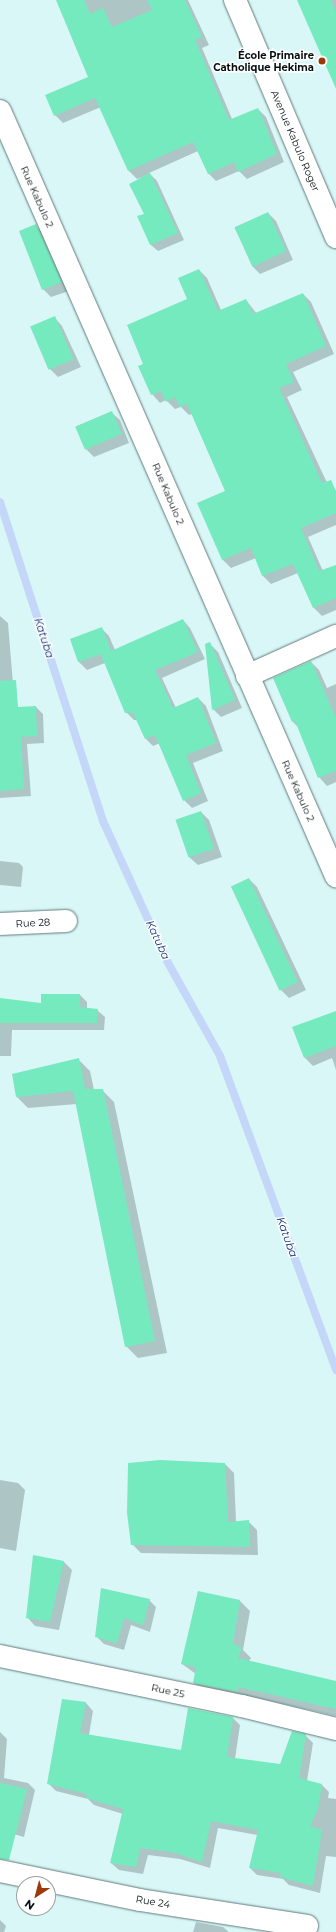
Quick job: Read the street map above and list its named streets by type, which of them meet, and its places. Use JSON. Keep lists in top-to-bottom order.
{
  "streets": {
    "street": [
      "Avenue Kabulo Roger",
      "Rue Kabulo 2",
      "Rue 28",
      "Rue 25",
      "Rue 24"
    ]
  },
  "water": ["Katuba"],
  "places": ["École Primaire Catholique Hekima"],
  "north": "bottom left"
}
